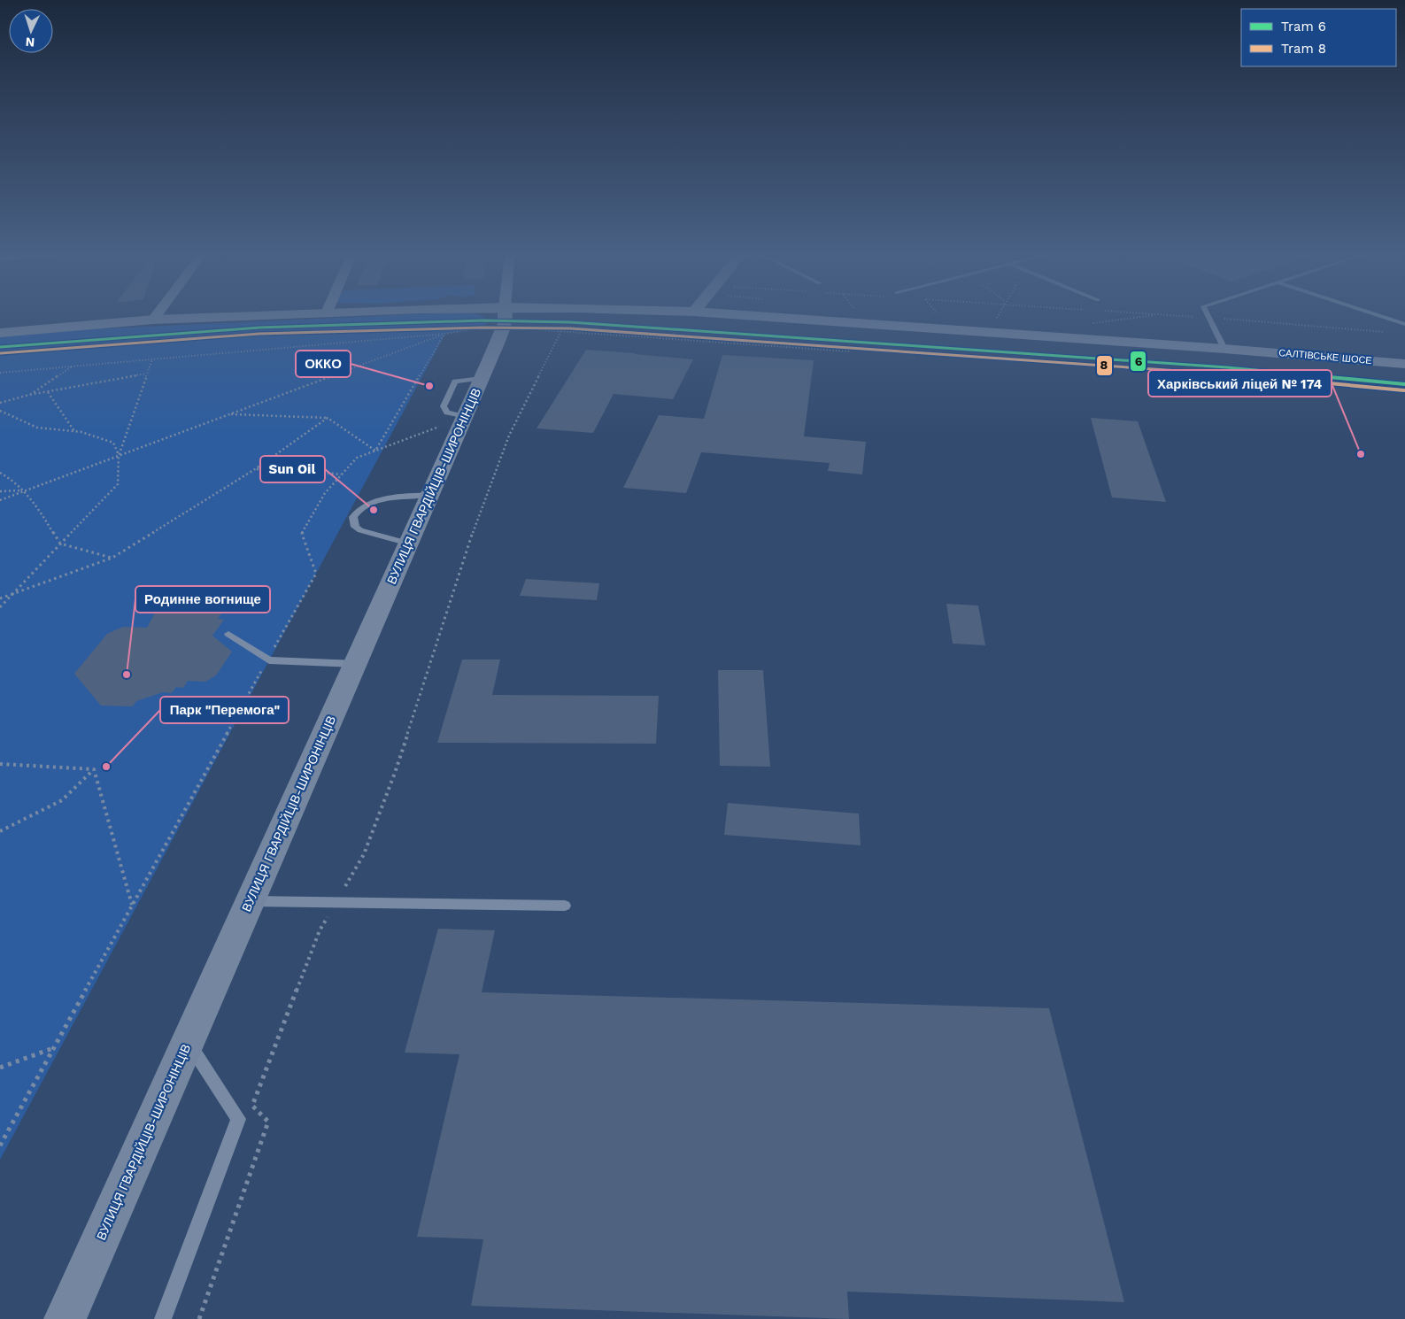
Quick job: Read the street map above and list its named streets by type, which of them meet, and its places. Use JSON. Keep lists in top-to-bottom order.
{
  "streets": {
    "main road": ["САЛТІВСЬКЕ ШОСЕ", "ВУЛИЦЯ ГВАРДІЙЦІВ-ШИРОНІНЦІВ"]
  },
  "places": [
    "ОККО",
    "Харківський ліцей № 174",
    "Sun Oil",
    "Родинне вогнище",
    "Парк \"Перемога\""
  ],
  "lines": ["tram line 6", "tram line 8"],
  "legend": ["Tram 6", "Tram 8"],
  "north": "bottom"
}
